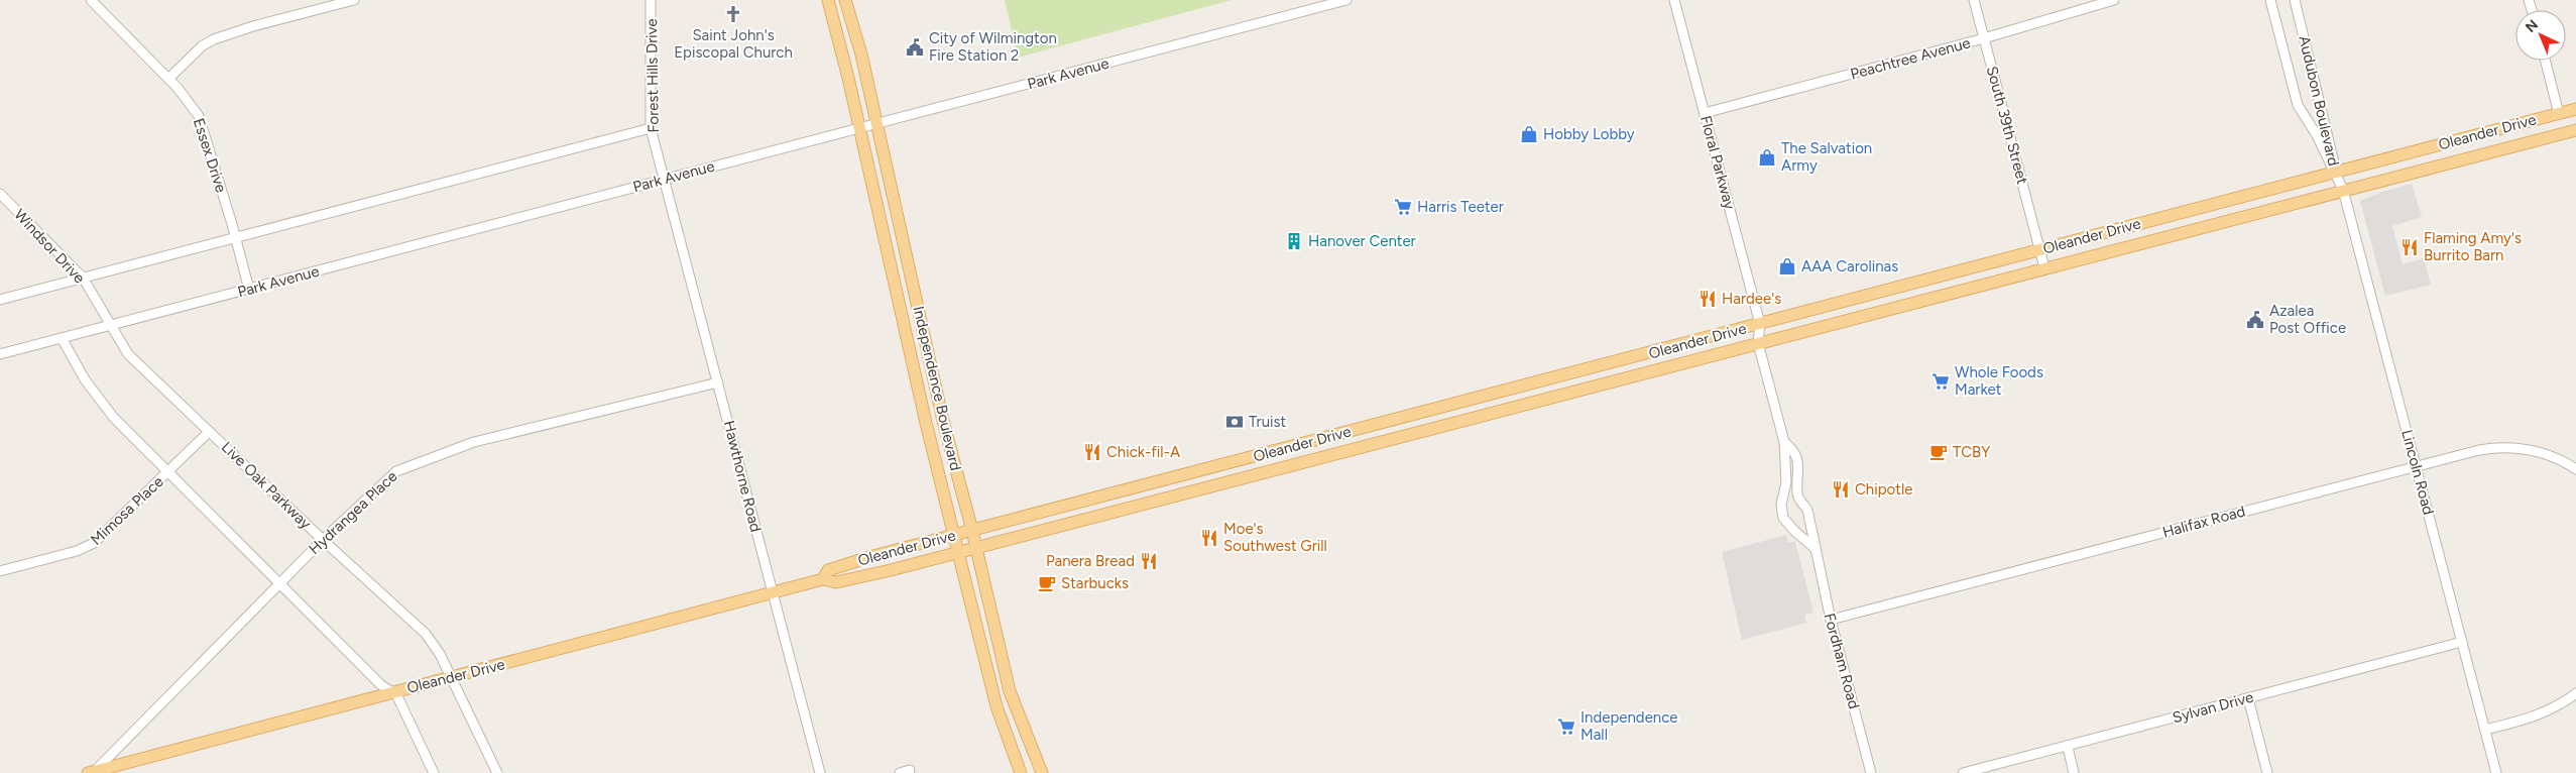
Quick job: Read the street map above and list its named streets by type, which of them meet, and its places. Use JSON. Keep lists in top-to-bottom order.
{
  "streets": {
    "main road": ["Oleander Drive", "Independence Boulevard"],
    "street": [
      "Peachtree Avenue",
      "Park Avenue",
      "Forest Hills Drive",
      "Audubon Boulevard",
      "South 39th Street",
      "Essex Drive",
      "Floral Parkway",
      "Windsor Drive",
      "Lincoln Road",
      "Hawthorne Road",
      "Live Oak Parkway",
      "Mimosa Place",
      "Hydrangea Place",
      "Halifax Road",
      "Fordham Road",
      "Sylvan Drive"
    ]
  },
  "crossings": [
    ["Peachtree Avenue", "South 39th Street"],
    ["Peachtree Avenue", "Floral Parkway"],
    ["Park Avenue", "Forest Hills Drive"],
    ["Park Avenue", "Essex Drive"],
    ["Park Avenue", "Windsor Drive"],
    ["Park Avenue", "Independence Boulevard"],
    ["Park Avenue", "Hawthorne Road"],
    ["Park Avenue", "Live Oak Parkway"],
    ["Forest Hills Drive", "Hawthorne Road"],
    ["Audubon Boulevard", "Oleander Drive"],
    ["Audubon Boulevard", "Lincoln Road"],
    ["South 39th Street", "Oleander Drive"],
    ["Oleander Drive", "Floral Parkway"],
    ["Oleander Drive", "Independence Boulevard"],
    ["Oleander Drive", "Lincoln Road"],
    ["Oleander Drive", "Hawthorne Road"],
    ["Oleander Drive", "Live Oak Parkway"],
    ["Oleander Drive", "Hydrangea Place"],
    ["Oleander Drive", "Fordham Road"],
    ["Floral Parkway", "Fordham Road"],
    ["Windsor Drive", "Live Oak Parkway"],
    ["Lincoln Road", "Halifax Road"],
    ["Lincoln Road", "Sylvan Drive"],
    ["Hawthorne Road", "Hydrangea Place"],
    ["Live Oak Parkway", "Mimosa Place"],
    ["Live Oak Parkway", "Hydrangea Place"],
    ["Halifax Road", "Fordham Road"]
  ],
  "places": {
    "church": ["Saint John's Episcopal Church"],
    "public building": ["City of Wilmington Fire Station 2", "Azalea Post Office"],
    "shop": ["Hobby Lobby", "The Salvation Army", "AAA Carolinas"],
    "supermarket": ["Harris Teeter", "Whole Foods Market", "Independence Mall"],
    "building": ["Hanover Center"],
    "restaurant": [
      "Flaming Amy's Burrito Barn",
      "Hardee's",
      "Chick-fil-A",
      "Chipotle",
      "Moe's Southwest Grill",
      "Panera Bread"
    ],
    "bank": ["Truist"],
    "cafe": ["TCBY", "Starbucks"]
  },
  "north": "top left"
}
